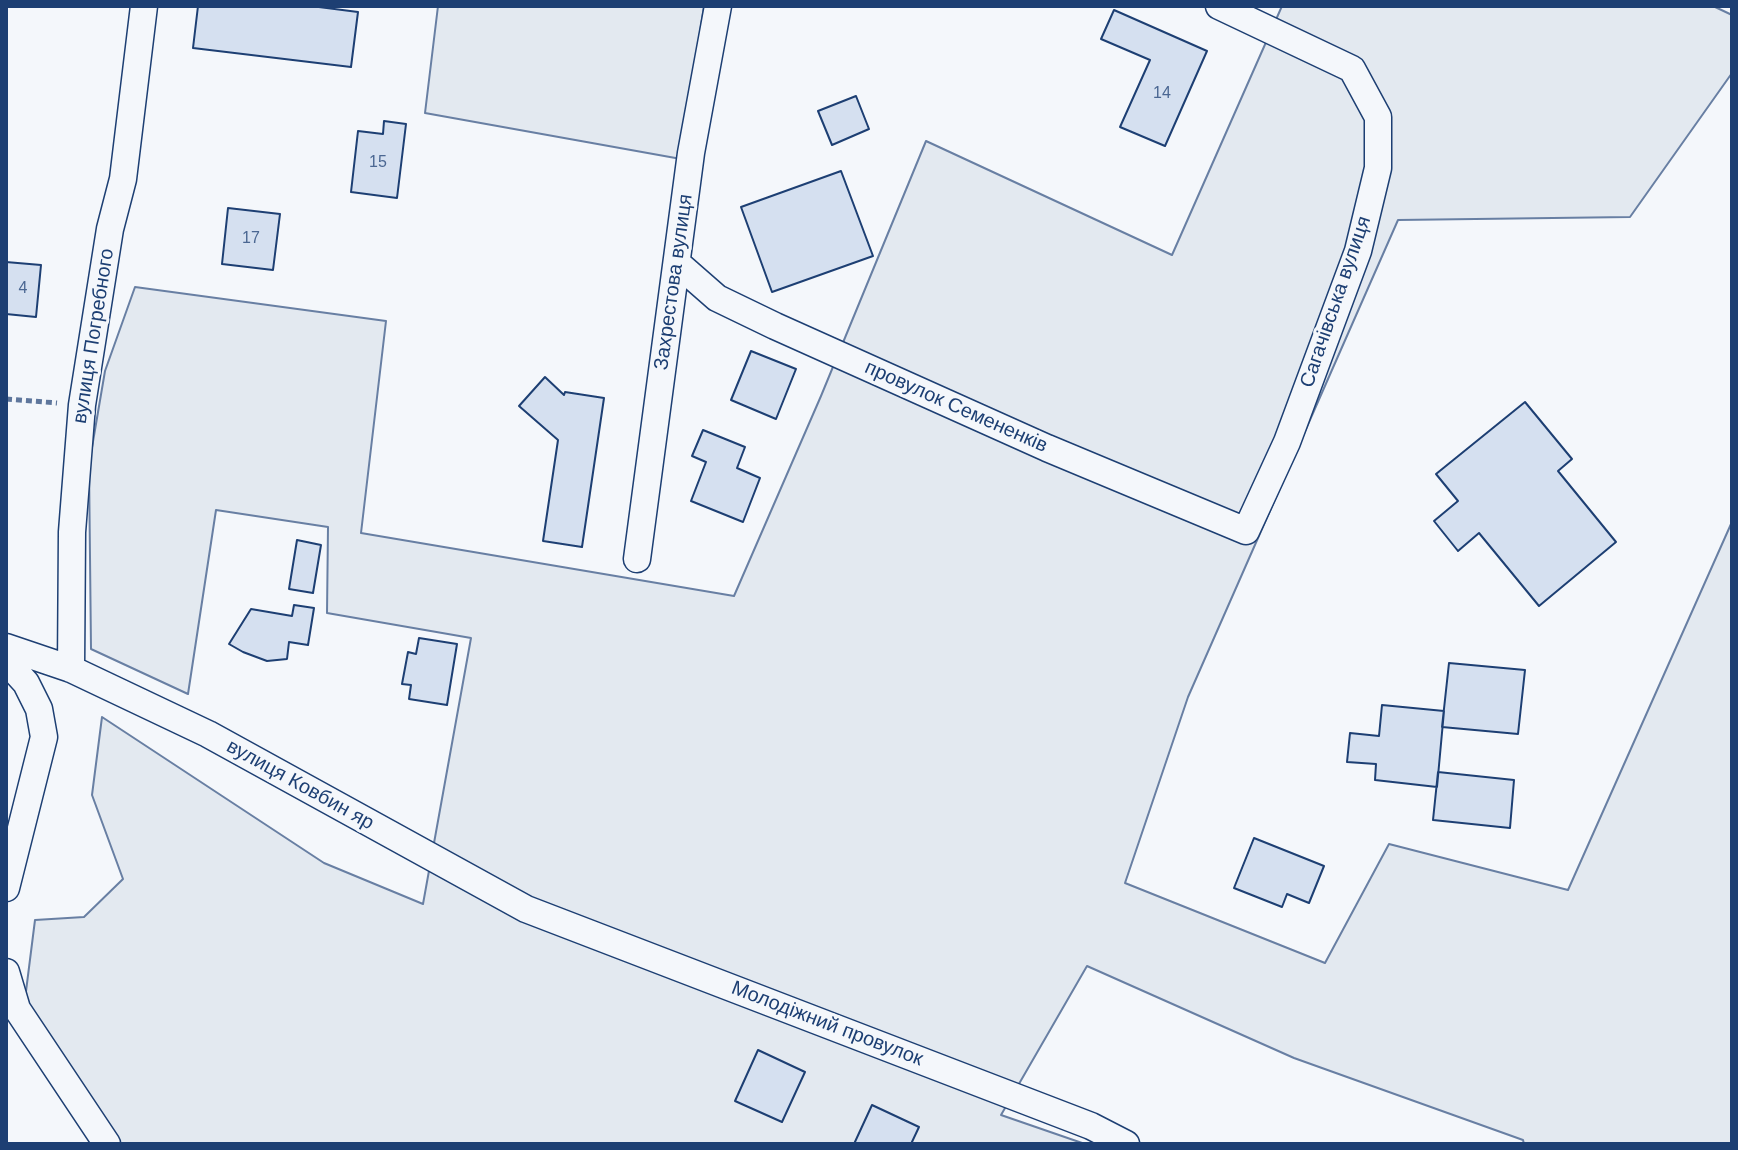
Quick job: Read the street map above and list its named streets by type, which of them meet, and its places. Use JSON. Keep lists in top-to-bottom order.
{
  "streets": {
    "street": [
      "Захрестова вулиця",
      "Сагачівська вулиця",
      "вулиця Погребного",
      "провулок Семененків",
      "вулиця Ковбин яр",
      "Молодіжний провулок"
    ]
  },
  "crossings": [
    ["Захрестова вулиця", "провулок Семененків"],
    ["Сагачівська вулиця", "провулок Семененків"],
    ["вулиця Погребного", "вулиця Ковбин яр"],
    ["вулиця Ковбин яр", "Молодіжний провулок"]
  ],
  "house_numbers": [
    "14",
    "15",
    "17",
    "4"
  ]
}
